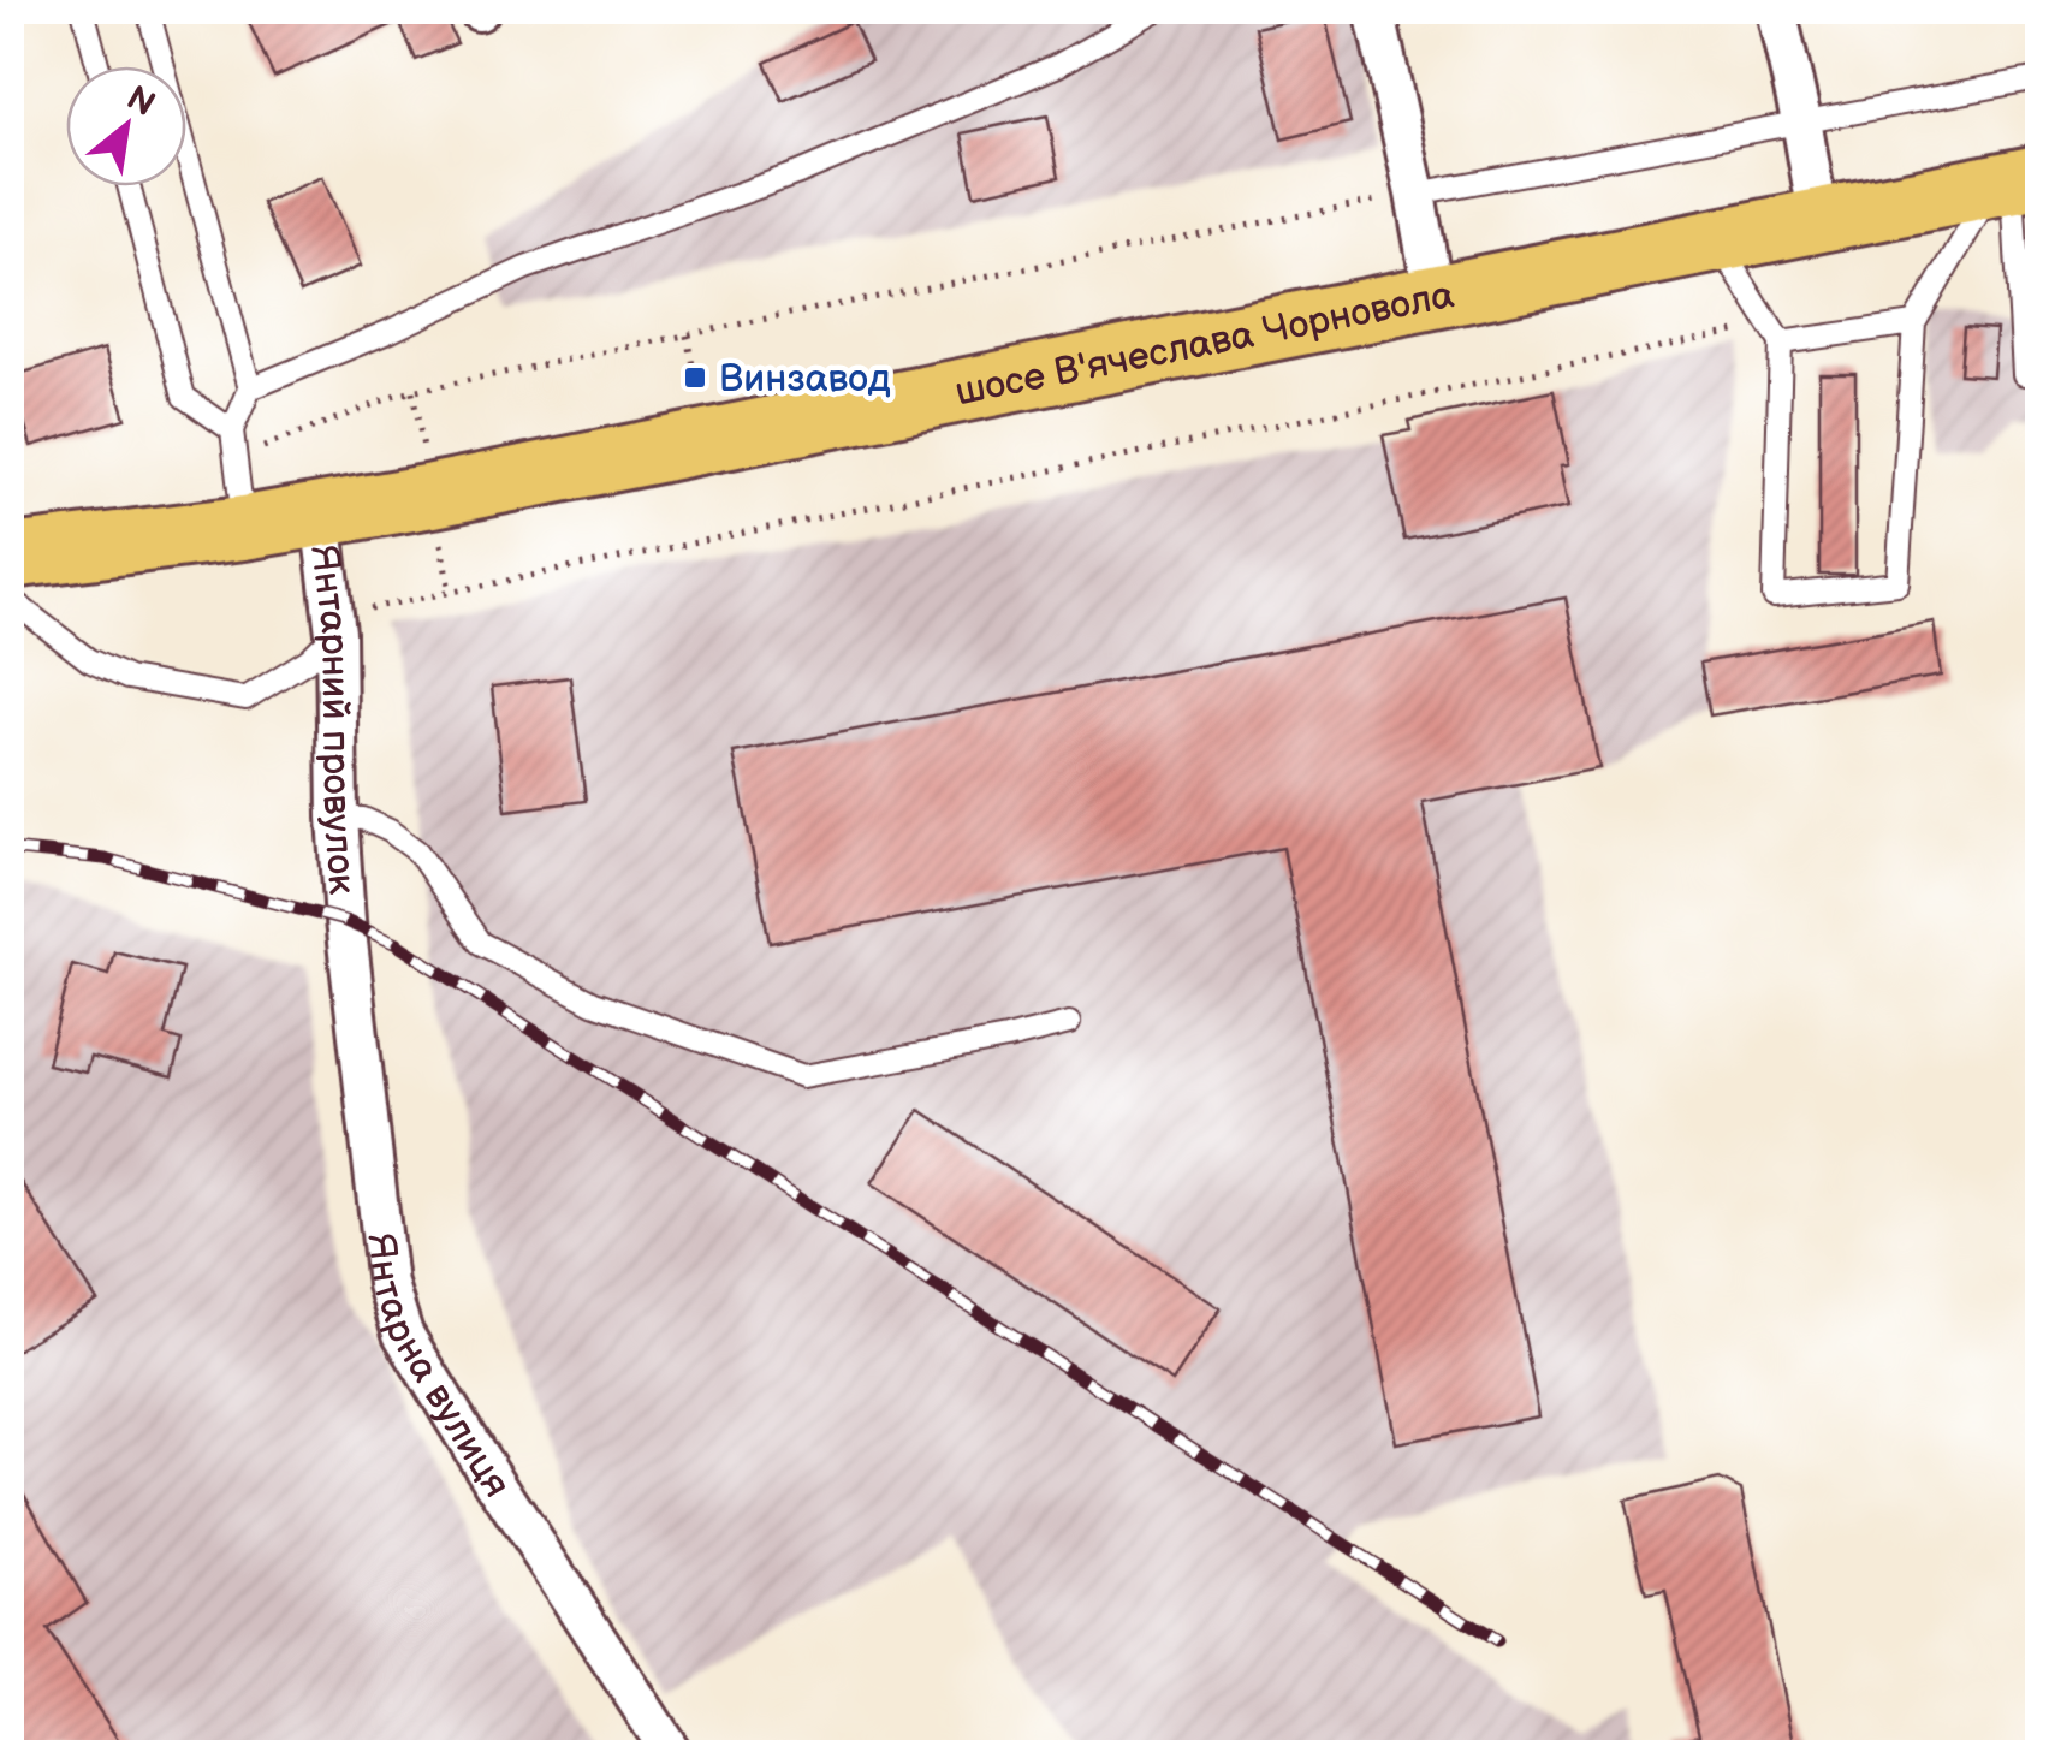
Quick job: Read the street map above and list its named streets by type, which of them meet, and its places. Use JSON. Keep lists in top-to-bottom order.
{
  "streets": {
    "main road": ["шосе В'ячеслава Чорновола"],
    "street": ["Янтарний провулок", "Янтарна вулиця"]
  },
  "crossings": [
    ["шосе В'ячеслава Чорновола", "Янтарний провулок"],
    ["Янтарний провулок", "Янтарна вулиця"]
  ],
  "places": {
    "transit": ["Винзавод"]
  },
  "north": "top right"
}
